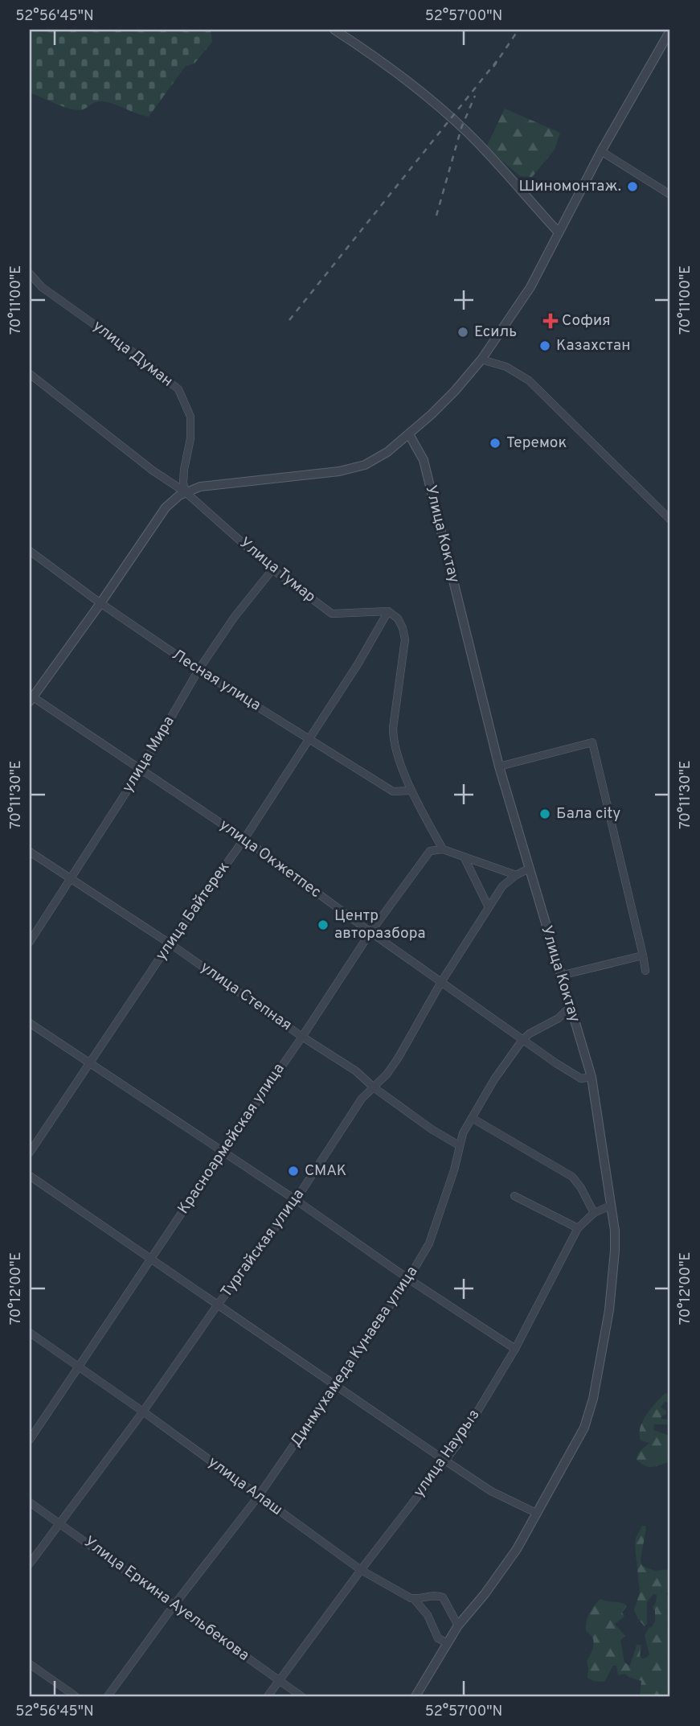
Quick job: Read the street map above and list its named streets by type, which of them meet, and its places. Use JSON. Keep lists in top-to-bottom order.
{
  "streets": {
    "street": [
      "улица Думан",
      "Улица Коктау",
      "Улица Тумар",
      "Лесная улица",
      "улица Мира",
      "улица Окжетпес",
      "улица Байтерек",
      "улица Степная",
      "Красноармейская улица",
      "Тургайская улица",
      "Динмухамеда Кунаева улица",
      "улица Наурыз",
      "улица Алаш",
      "Улица Еркина Ауельбекова"
    ]
  },
  "crossings": [
    ["улица Думан", "Улица Тумар"],
    ["Улица Коктау", "улица Окжетпес"],
    ["Улица Коктау", "Тургайская улица"],
    ["Улица Коктау", "Динмухамеда Кунаева улица"],
    ["Улица Коктау", "улица Наурыз"],
    ["Улица Тумар", "улица Мира"],
    ["Улица Тумар", "улица Байтерек"],
    ["Лесная улица", "улица Мира"],
    ["Лесная улица", "улица Байтерек"],
    ["улица Мира", "улица Окжетпес"],
    ["улица Мира", "улица Степная"],
    ["улица Окжетпес", "улица Байтерек"],
    ["улица Окжетпес", "Красноармейская улица"],
    ["улица Окжетпес", "Тургайская улица"],
    ["улица Окжетпес", "Динмухамеда Кунаева улица"],
    ["улица Байтерек", "улица Степная"],
    ["улица Степная", "Красноармейская улица"],
    ["улица Степная", "Тургайская улица"],
    ["улица Степная", "Динмухамеда Кунаева улица"],
    ["Красноармейская улица", "улица Алаш"],
    ["Тургайская улица", "улица Алаш"],
    ["Тургайская улица", "Улица Еркина Ауельбекова"],
    ["Динмухамеда Кунаева улица", "улица Алаш"],
    ["Динмухамеда Кунаева улица", "Улица Еркина Ауельбекова"],
    ["улица Наурыз", "улица Алаш"],
    ["улица Наурыз", "Улица Еркина Ауельбекова"]
  ],
  "places": {
    "other": [
      "Шиномонтаж.",
      "Есиль",
      "Казахстан",
      "Теремок",
      "Бала city",
      "Центр авторазбора",
      "СМАК"
    ],
    "health": ["София"]
  },
  "coordinates": [
    "52°56'45\"N",
    "52°57'00\"N",
    "70°11'00\"E",
    "70°11'30\"E",
    "70°12'00\"E"
  ]
}
